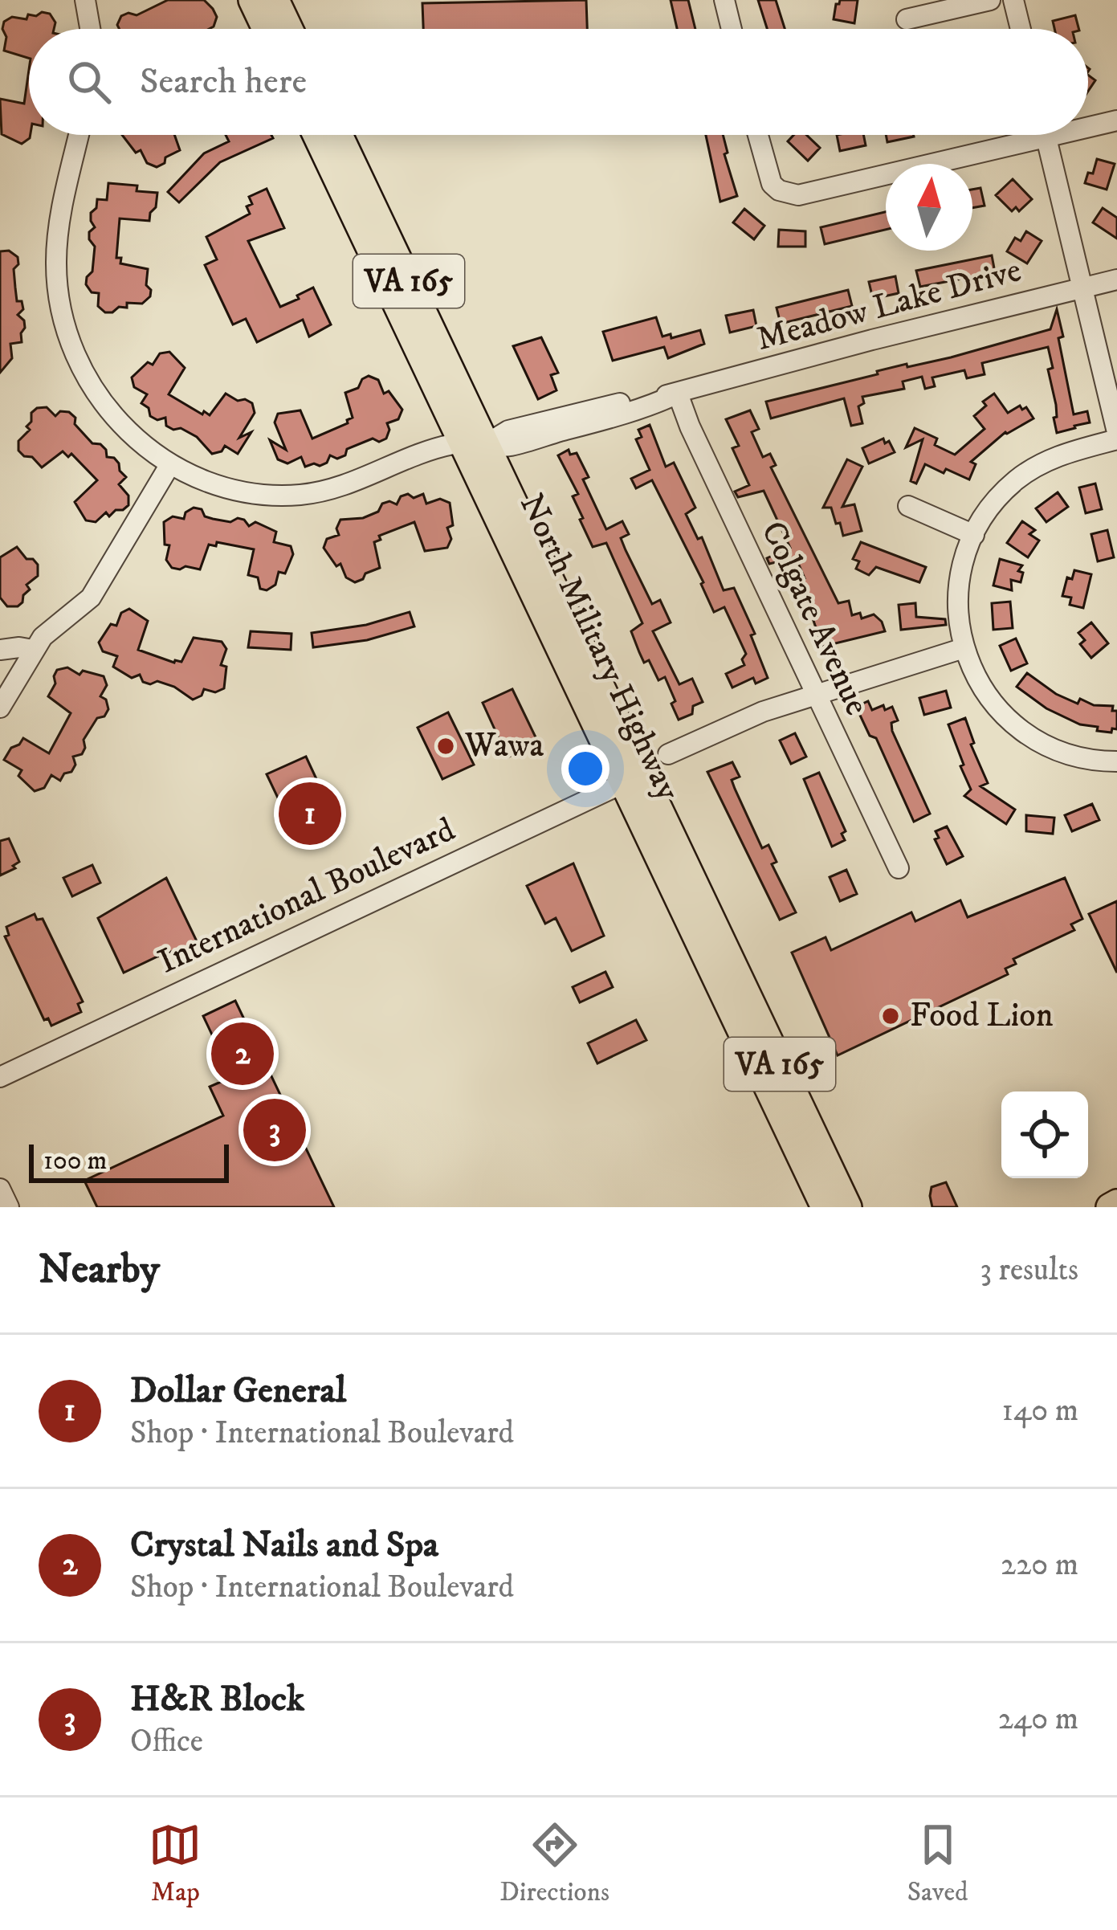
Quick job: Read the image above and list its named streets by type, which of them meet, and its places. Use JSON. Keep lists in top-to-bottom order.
{
  "streets": {
    "main road": ["VA 165", "North Military Highway"],
    "street": ["Meadow Lake Drive", "Colgate Avenue", "International Boulevard"]
  },
  "crossings": [
    ["Meadow Lake Drive", "Colgate Avenue"],
    ["Meadow Lake Drive", "North Military Highway"],
    ["North Military Highway", "International Boulevard"]
  ],
  "places": ["Wawa", "Food Lion"],
  "scale_bar": "100 m",
  "north": "top",
  "page": {
    "search": "Search here",
    "pins": ["1", "2", "3"],
    "scale": "100 m",
    "heading": ["Nearby", "3 results"],
    "list": [
      {
        "mark": "1",
        "name": "Dollar General",
        "note": "Shop · International Boulevard",
        "value": "140 m"
      },
      {
        "mark": "2",
        "name": "Crystal Nails and Spa",
        "note": "Shop · International Boulevard",
        "value": "220 m"
      },
      {
        "mark": "3",
        "name": "H&R Block",
        "note": "Office",
        "value": "240 m"
      }
    ],
    "nav": ["Map", "Directions", "Saved"]
  }
}
